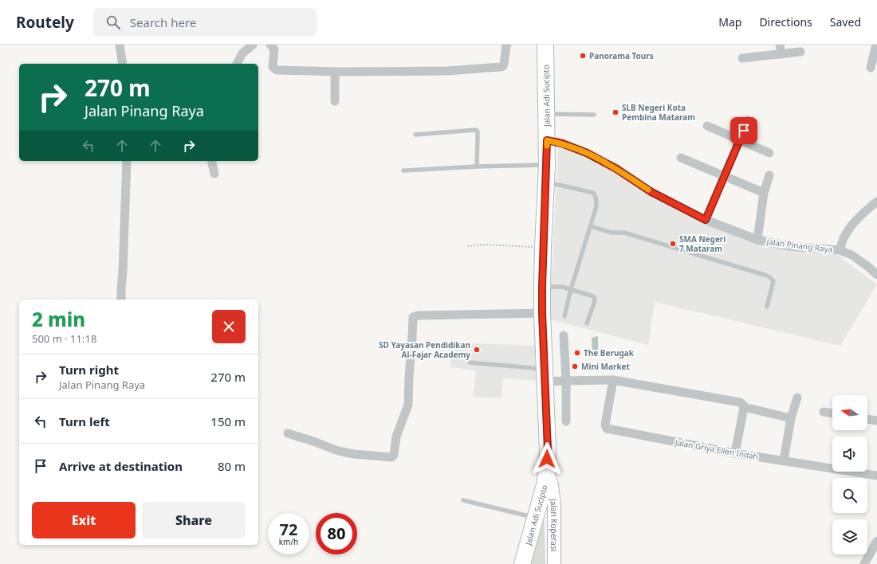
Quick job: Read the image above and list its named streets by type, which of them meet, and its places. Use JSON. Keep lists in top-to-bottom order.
{
  "streets": {
    "highway": ["Jalan Adi Sucipto"],
    "street": ["Jalan Pinang Raya", "Jalan Griya Ellen Indah", "Jalan Koperasi"]
  },
  "crossings": [
    ["Jalan Adi Sucipto", "Jalan Pinang Raya"],
    ["Jalan Adi Sucipto", "Jalan Koperasi"]
  ],
  "places": [
    "Panorama Tours",
    "SLB Negeri Kota Pembina Mataram",
    "SMA Negeri 7 Mataram",
    "SD Yayasan Pendidikan Al-Fajar Academy",
    "The Berugak",
    "Mini Market"
  ],
  "north": "left",
  "page": {
    "header": "Routely",
    "search": "Search here",
    "nav": ["Map", "Directions", "Saved"],
    "turn": ["270 m", "Jalan Pinang Raya"],
    "heading": ["2 min", "500 m · 11:18"],
    "list": [
      {
        "name": "Turn right",
        "note": "Jalan Pinang Raya",
        "value": "270 m"
      },
      {
        "name": "Turn left",
        "value": "150 m"
      },
      {
        "name": "Arrive at destination",
        "value": "80 m"
      }
    ],
    "buttons": ["Exit", "Share"],
    "speed": "72 km/h",
    "limit": "80"
  }
}
